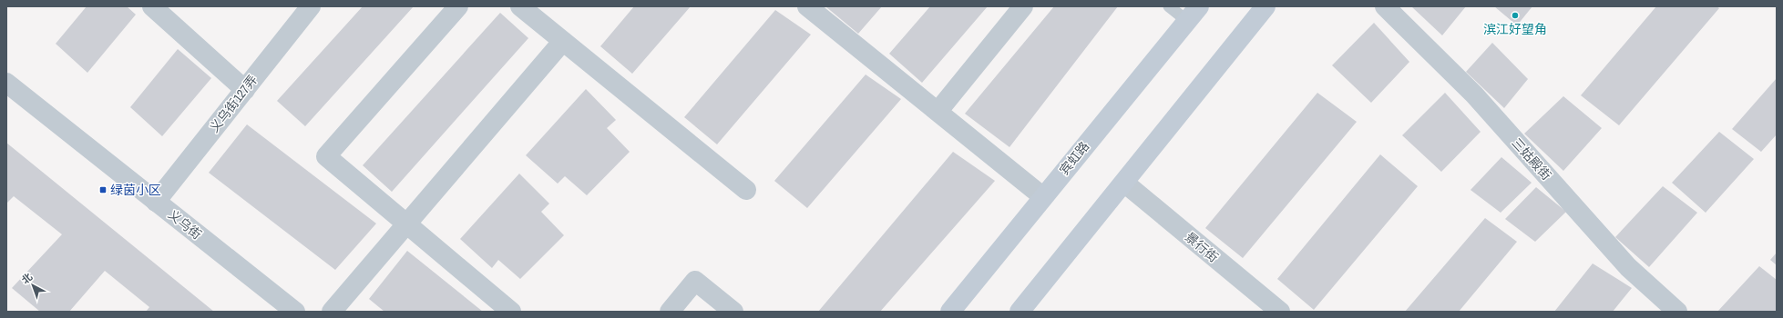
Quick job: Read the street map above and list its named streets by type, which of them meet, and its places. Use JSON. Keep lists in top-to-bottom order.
{
  "streets": {
    "main road": ["宾虹路"],
    "street": [
      "义乌街127弄",
      "三姑殿街",
      "义乌街",
      "景行街"
    ]
  },
  "crossings": [
    ["义乌街127弄", "义乌街"]
  ],
  "places": {
    "other": ["滨江好望角"],
    "transit": ["绿茵小区"]
  },
  "north": "top left"
}
